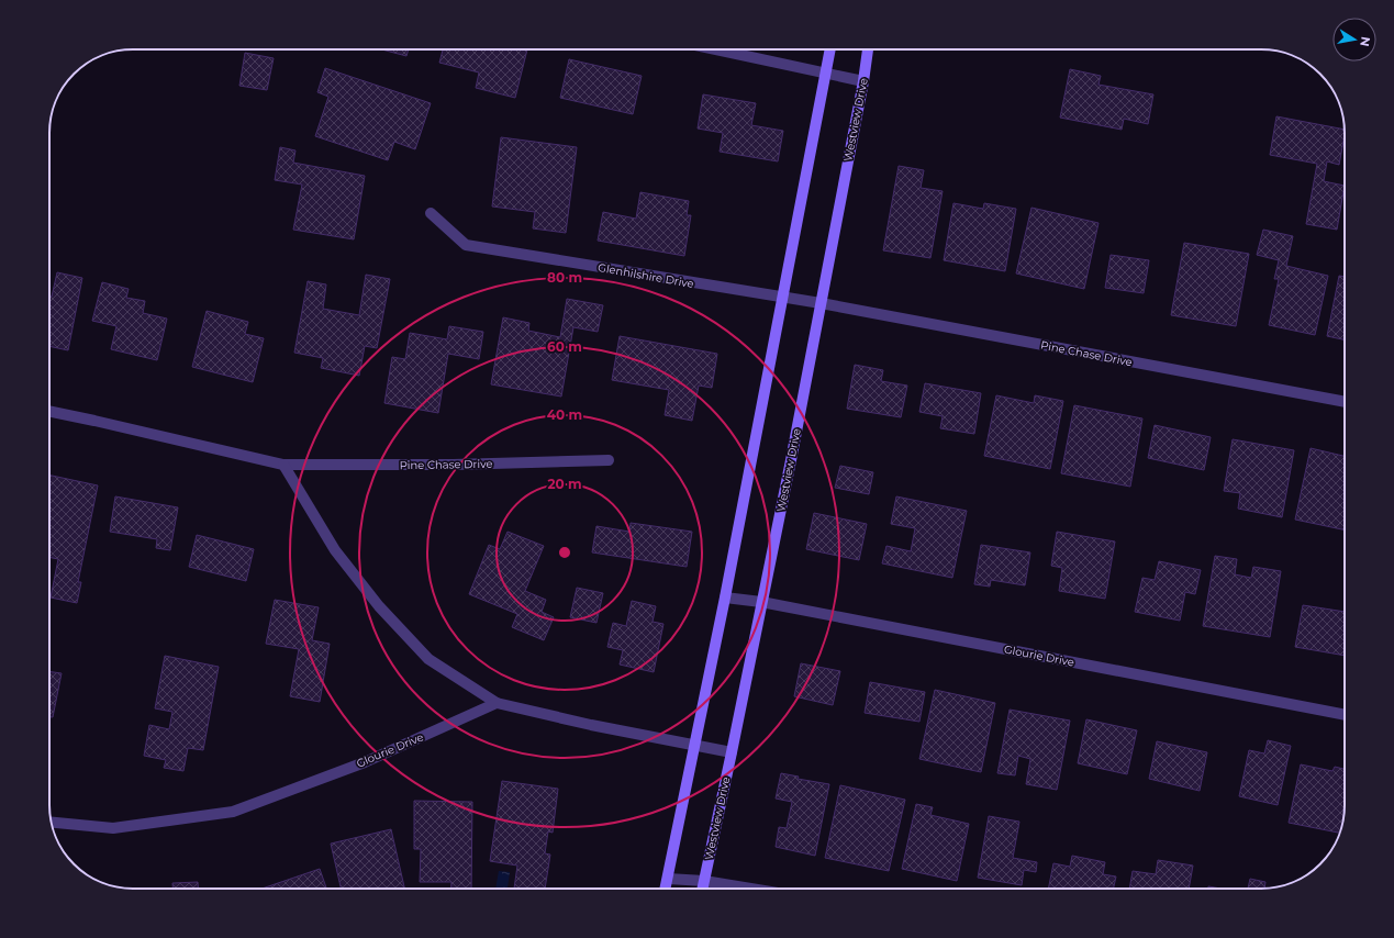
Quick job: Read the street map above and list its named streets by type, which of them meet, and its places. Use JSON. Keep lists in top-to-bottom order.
{
  "streets": {
    "main road": ["Westview Drive"],
    "street": ["Glenhilshire Drive", "Pine Chase Drive", "Glourie Drive"]
  },
  "crossings": [
    ["Westview Drive", "Glenhilshire Drive"],
    ["Westview Drive", "Pine Chase Drive"],
    ["Westview Drive", "Glourie Drive"],
    ["Glenhilshire Drive", "Pine Chase Drive"]
  ],
  "north": "right",
  "rings": [
    "80 m",
    "60 m",
    "40 m",
    "20 m"
  ]
}
